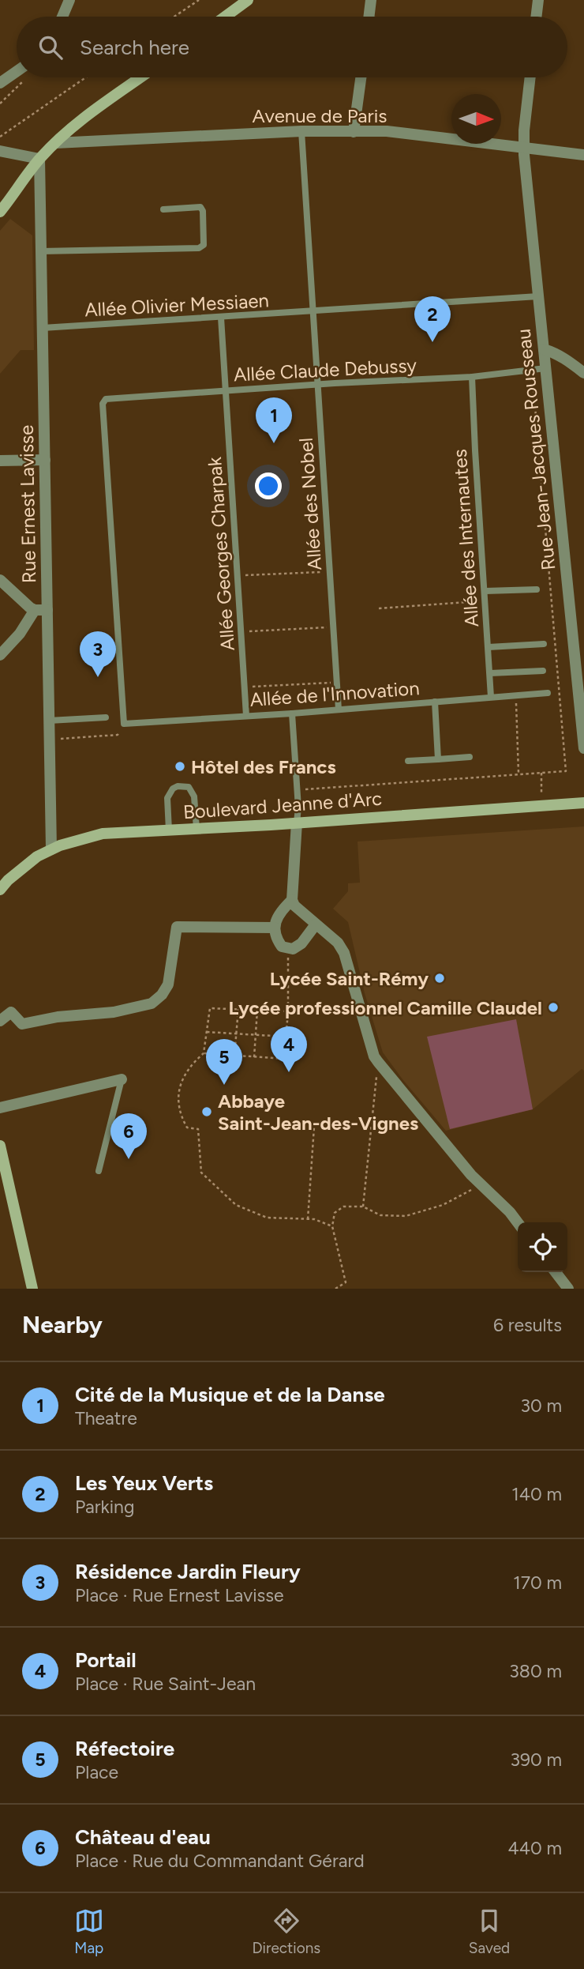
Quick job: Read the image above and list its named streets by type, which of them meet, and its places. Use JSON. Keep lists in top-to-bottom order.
{
  "streets": {
    "street": [
      "Avenue de Paris",
      "Rue Jean-Jacques Rousseau",
      "Rue Ernest Lavisse",
      "Boulevard Jeanne d'Arc"
    ],
    "lane": [
      "Allée Olivier Messiaen",
      "Allée Claude Debussy",
      "Allée des Nobel",
      "Allée des Internautes",
      "Allée Georges Charpak",
      "Allée de l'Innovation"
    ]
  },
  "crossings": [
    ["Avenue de Paris", "Rue Jean-Jacques Rousseau"],
    ["Avenue de Paris", "Allée des Nobel"],
    ["Allée Olivier Messiaen", "Rue Jean-Jacques Rousseau"],
    ["Allée Olivier Messiaen", "Rue Ernest Lavisse"],
    ["Allée Olivier Messiaen", "Allée des Nobel"],
    ["Allée Olivier Messiaen", "Allée Georges Charpak"],
    ["Allée Claude Debussy", "Rue Jean-Jacques Rousseau"],
    ["Allée Claude Debussy", "Allée des Nobel"],
    ["Allée Claude Debussy", "Allée des Internautes"],
    ["Allée Claude Debussy", "Allée Georges Charpak"],
    ["Allée Claude Debussy", "Allée de l'Innovation"],
    ["Rue Ernest Lavisse", "Boulevard Jeanne d'Arc"],
    ["Allée des Nobel", "Allée de l'Innovation"],
    ["Allée des Internautes", "Allée de l'Innovation"],
    ["Allée Georges Charpak", "Allée de l'Innovation"]
  ],
  "places": [
    "Hôtel des Francs",
    "Lycée Saint-Rémy",
    "Lycée professionnel Camille Claudel",
    "Abbaye Saint-Jean-des-Vignes"
  ],
  "north": "right",
  "page": {
    "search": "Search here",
    "pins": [
      "2",
      "1",
      "3",
      "4",
      "5",
      "6"
    ],
    "heading": ["Nearby", "6 results"],
    "list": [
      {
        "mark": "1",
        "name": "Cité de la Musique et de la Danse",
        "note": "Theatre",
        "value": "30 m"
      },
      {
        "mark": "2",
        "name": "Les Yeux Verts",
        "note": "Parking",
        "value": "140 m"
      },
      {
        "mark": "3",
        "name": "Résidence Jardin Fleury",
        "note": "Place · Rue Ernest Lavisse",
        "value": "170 m"
      },
      {
        "mark": "4",
        "name": "Portail",
        "note": "Place · Rue Saint-Jean",
        "value": "380 m"
      },
      {
        "mark": "5",
        "name": "Réfectoire",
        "note": "Place",
        "value": "390 m"
      },
      {
        "mark": "6",
        "name": "Château d'eau",
        "note": "Place · Rue du Commandant Gérard",
        "value": "440 m"
      }
    ],
    "nav": ["Map", "Directions", "Saved"]
  }
}
